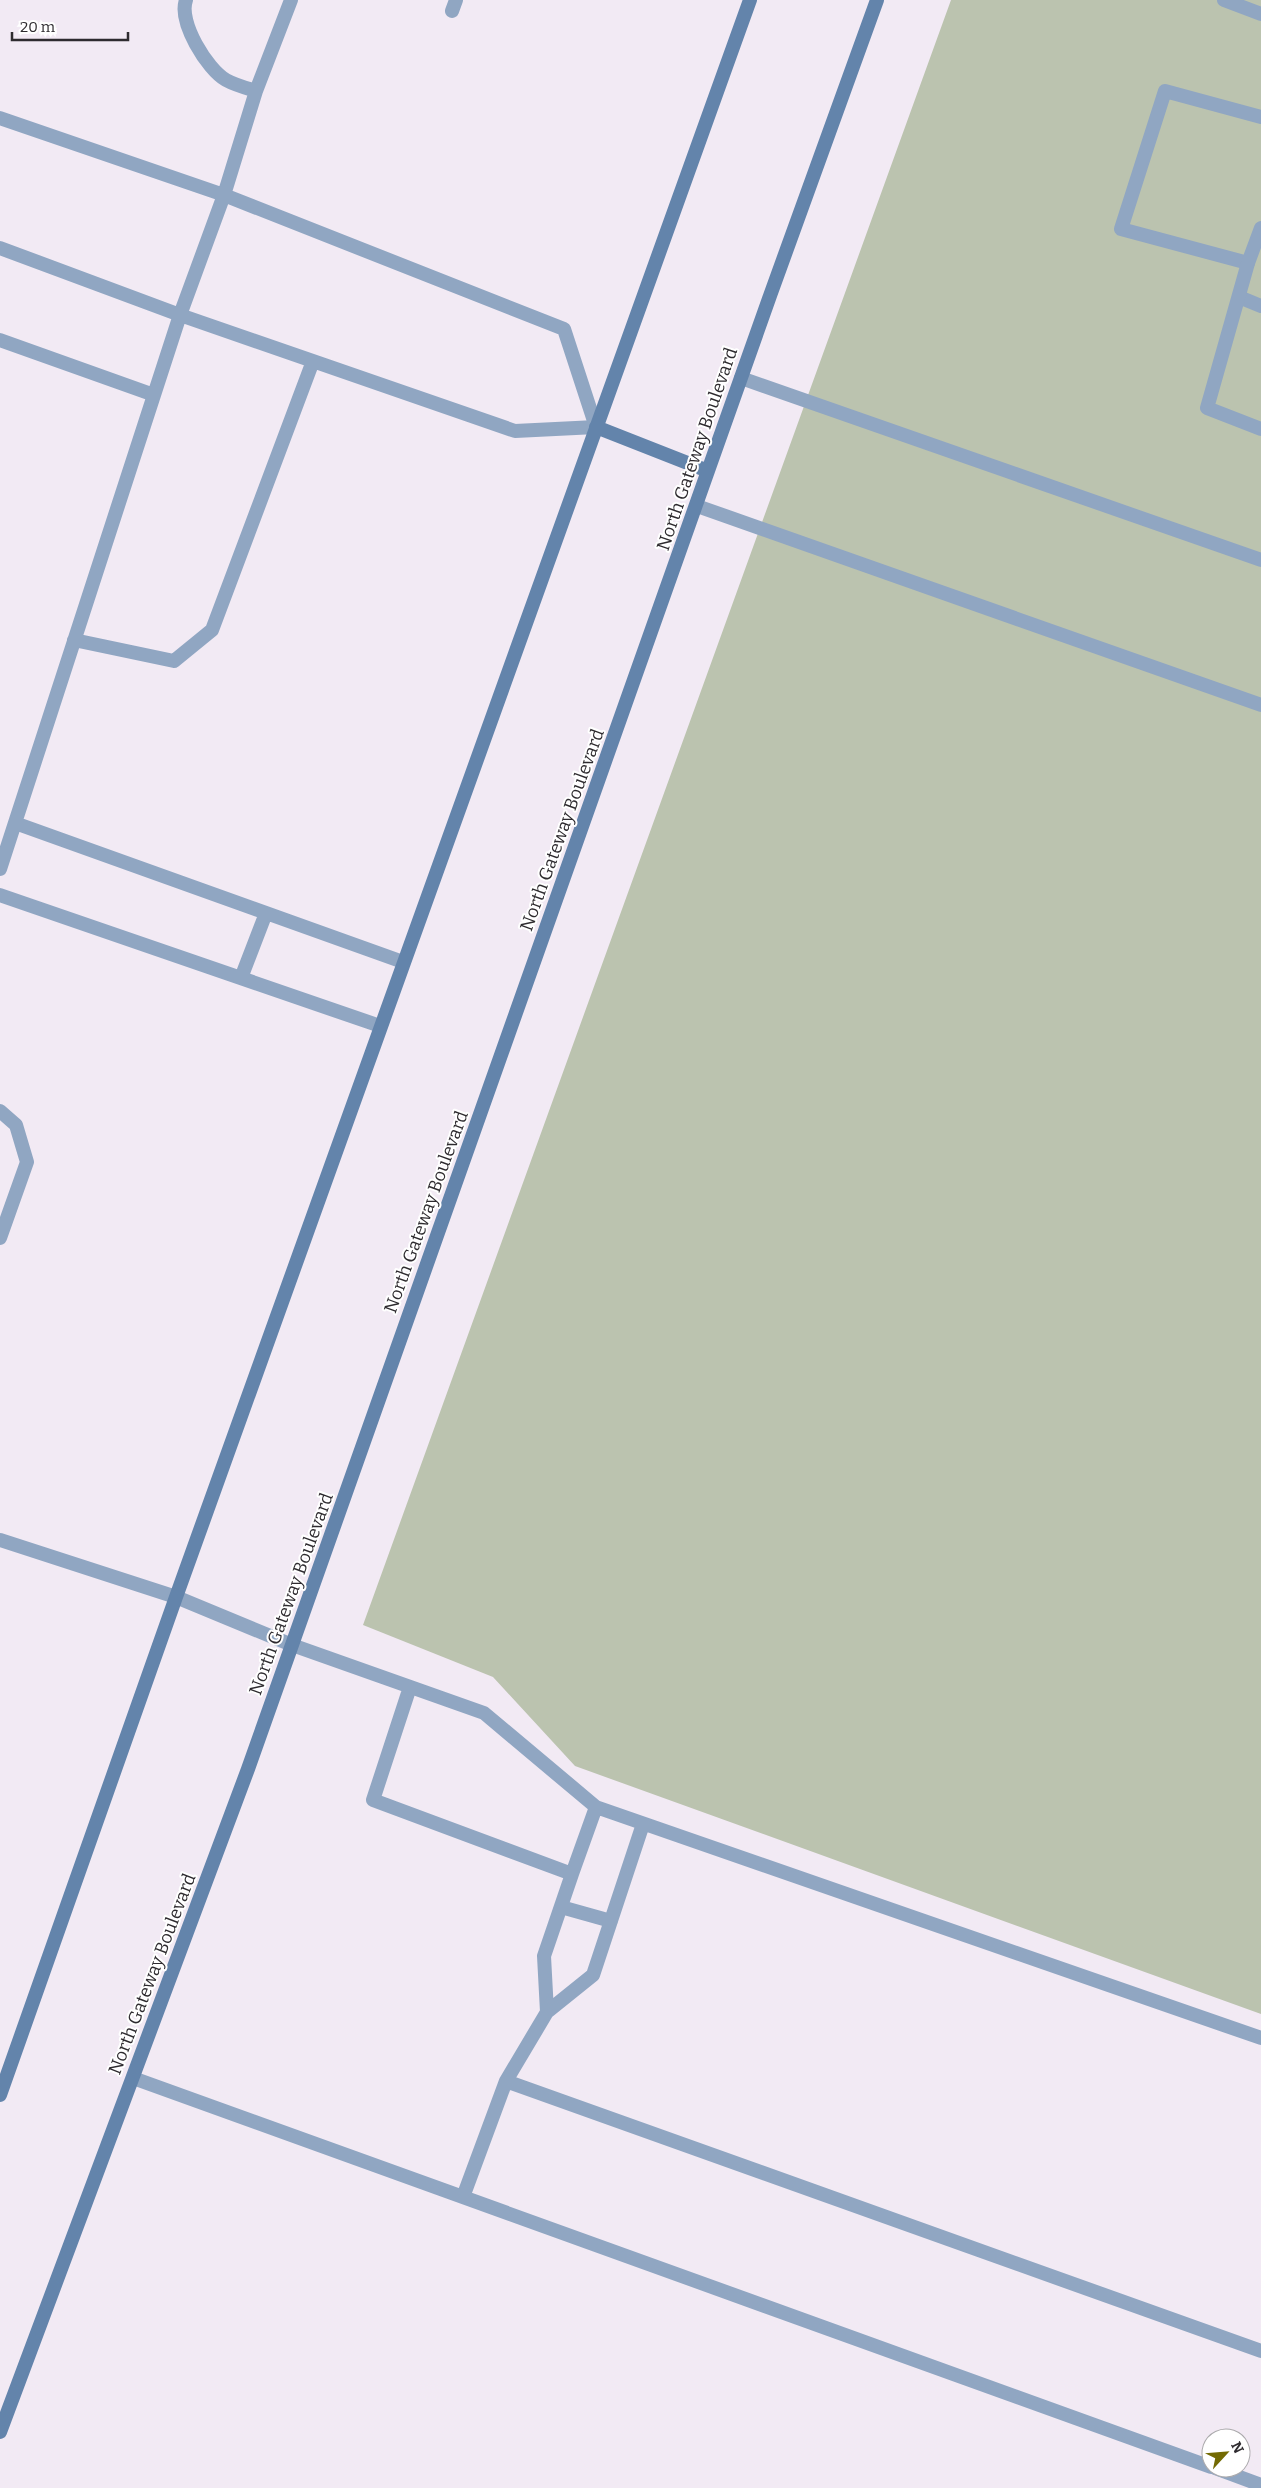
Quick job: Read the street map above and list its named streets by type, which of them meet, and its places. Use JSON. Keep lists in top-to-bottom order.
{
  "streets": {
    "main road": ["North Gateway Boulevard"]
  },
  "scale_bar": "20 m",
  "north": "top right"
}
